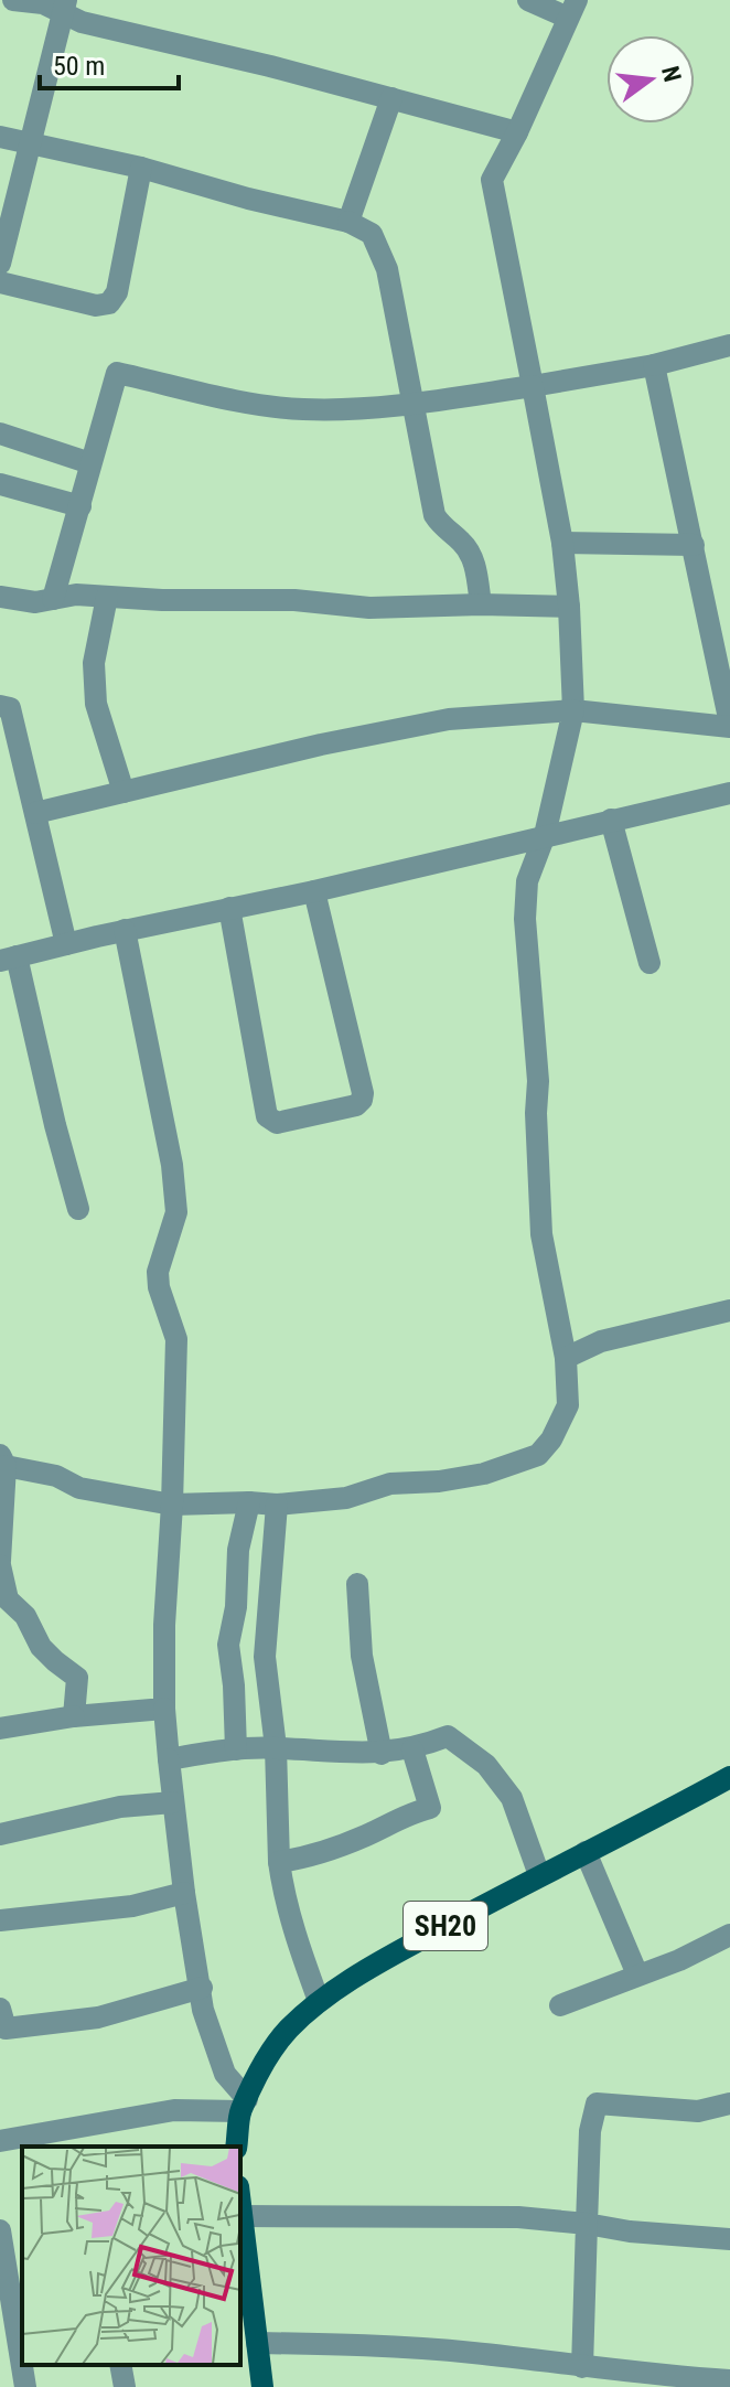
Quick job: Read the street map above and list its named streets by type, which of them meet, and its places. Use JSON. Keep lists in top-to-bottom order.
{
  "streets": {
    "main road": ["SH20"]
  },
  "scale_bar": "50 m",
  "north": "right"
}
